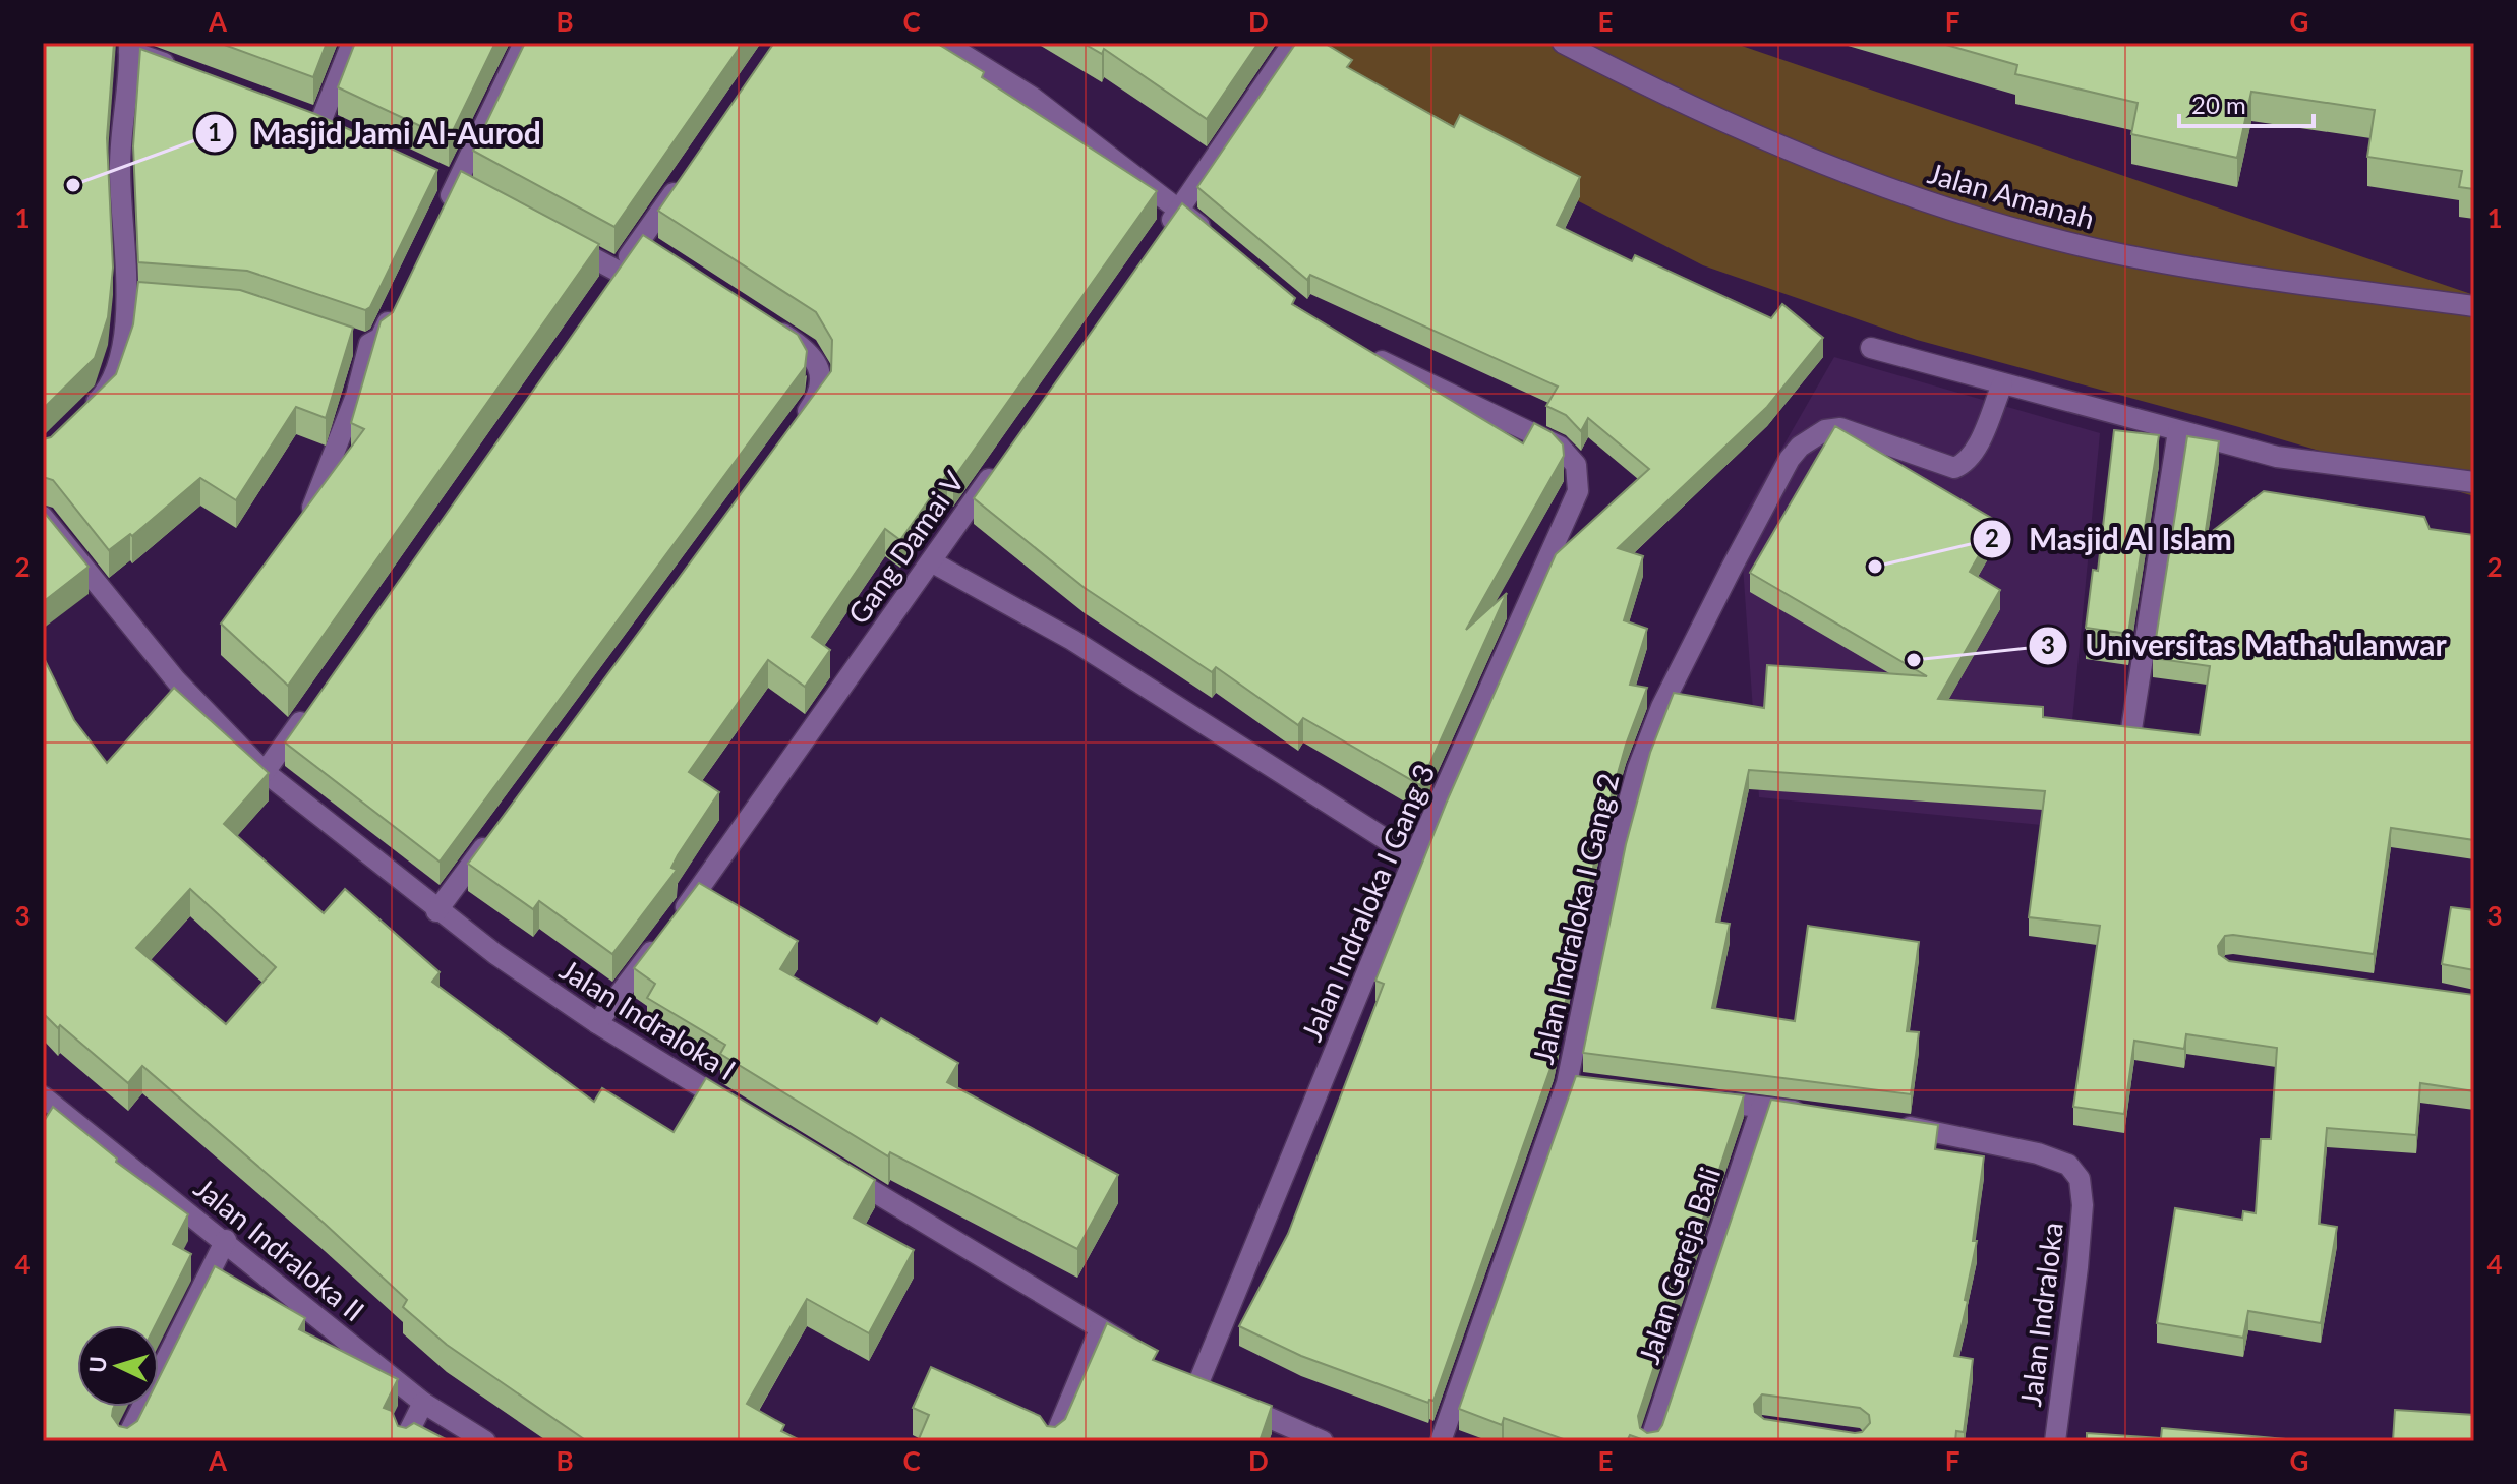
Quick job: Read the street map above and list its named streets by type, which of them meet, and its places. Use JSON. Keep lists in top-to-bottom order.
{
  "streets": {
    "street": [
      "Jalan Amanah",
      "Gang Damai V",
      "Jalan Indraloka I Gang 3",
      "Jalan Indraloka I Gang 2",
      "Jalan Indraloka I",
      "Jalan Indraloka II",
      "Jalan Gereja Bali",
      "Jalan Indraloka"
    ]
  },
  "crossings": [
    ["Gang Damai V", "Jalan Indraloka I"]
  ],
  "places": ["Masjid Jami Al-Aurod", "Masjid Al Islam", "Universitas Matha'ulanwar"],
  "scale_bar": "20 m",
  "north": "left",
  "grid": {
    "columns": [
      "A",
      "B",
      "C",
      "D",
      "E",
      "F",
      "G"
    ],
    "rows": [
      "1",
      "2",
      "3",
      "4"
    ]
  }
}
